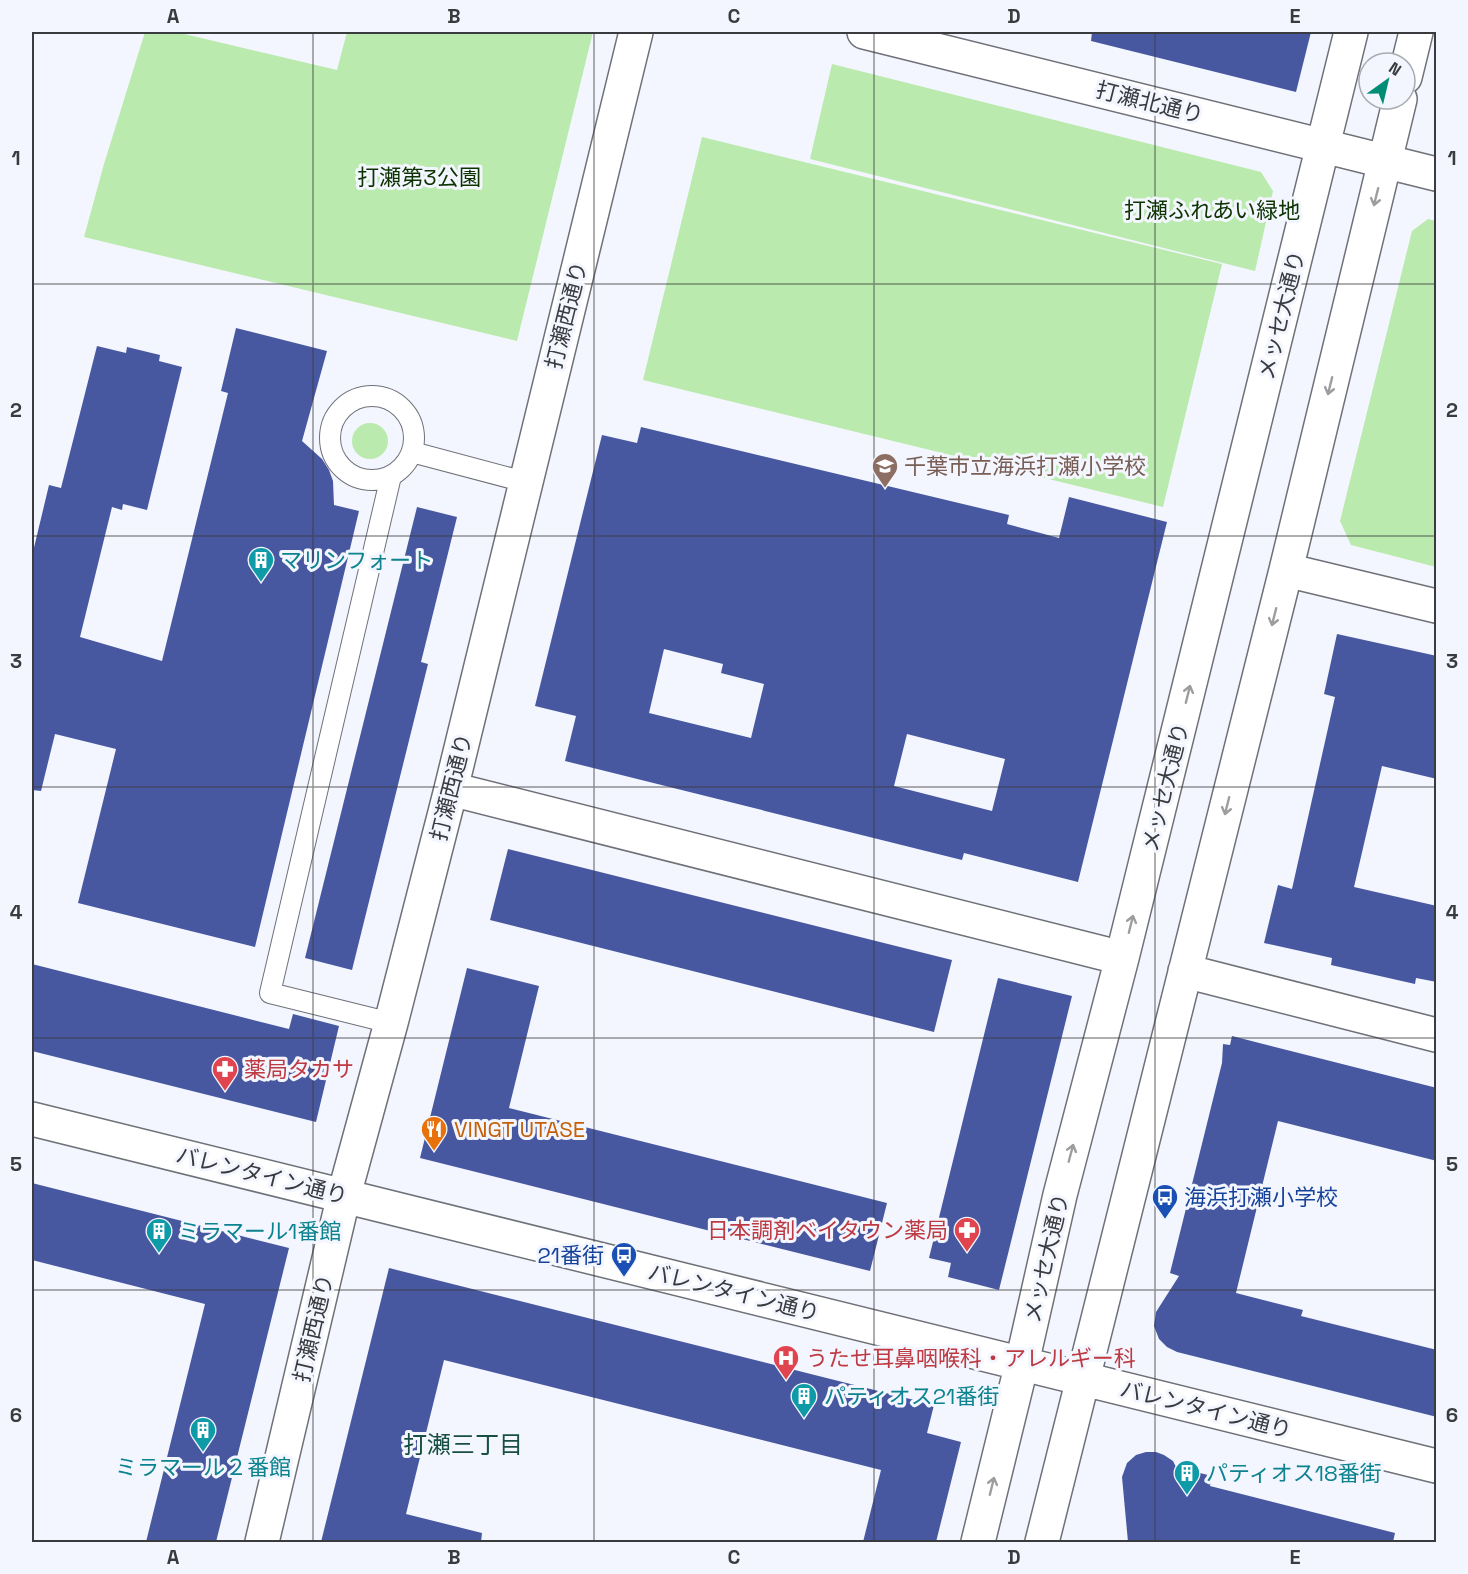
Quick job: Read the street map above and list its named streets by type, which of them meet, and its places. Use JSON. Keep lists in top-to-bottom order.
{
  "streets": {
    "street": [
      "打瀬北通り",
      "打瀬西通り",
      "メッセ大通り",
      "バレンタイン通り"
    ]
  },
  "crossings": [
    ["打瀬北通り", "メッセ大通り"],
    ["打瀬西通り", "バレンタイン通り"],
    ["メッセ大通り", "バレンタイン通り"]
  ],
  "districts": ["打瀬三丁目"],
  "parks": ["打瀬第3公園", "打瀬ふれあい緑地"],
  "places": {
    "school or university": ["千葉市立海浜打瀬小学校"],
    "building": [
      "マリンフォート",
      "ミラマール1番館",
      "パティオス21番街",
      "ミラマール２番館",
      "パティオス18番街"
    ],
    "pharmacy": ["薬局タカサ", "日本調剤ベイタウン薬局"],
    "restaurant": ["VINGT UTASE"],
    "bus stop": ["海浜打瀬小学校", "21番街"],
    "hospital": ["うたせ耳鼻咽喉科・アレルギー科"]
  },
  "north": "top right",
  "grid": {
    "columns": [
      "A",
      "B",
      "C",
      "D",
      "E"
    ],
    "rows": [
      "1",
      "2",
      "3",
      "4",
      "5",
      "6"
    ]
  }
}
